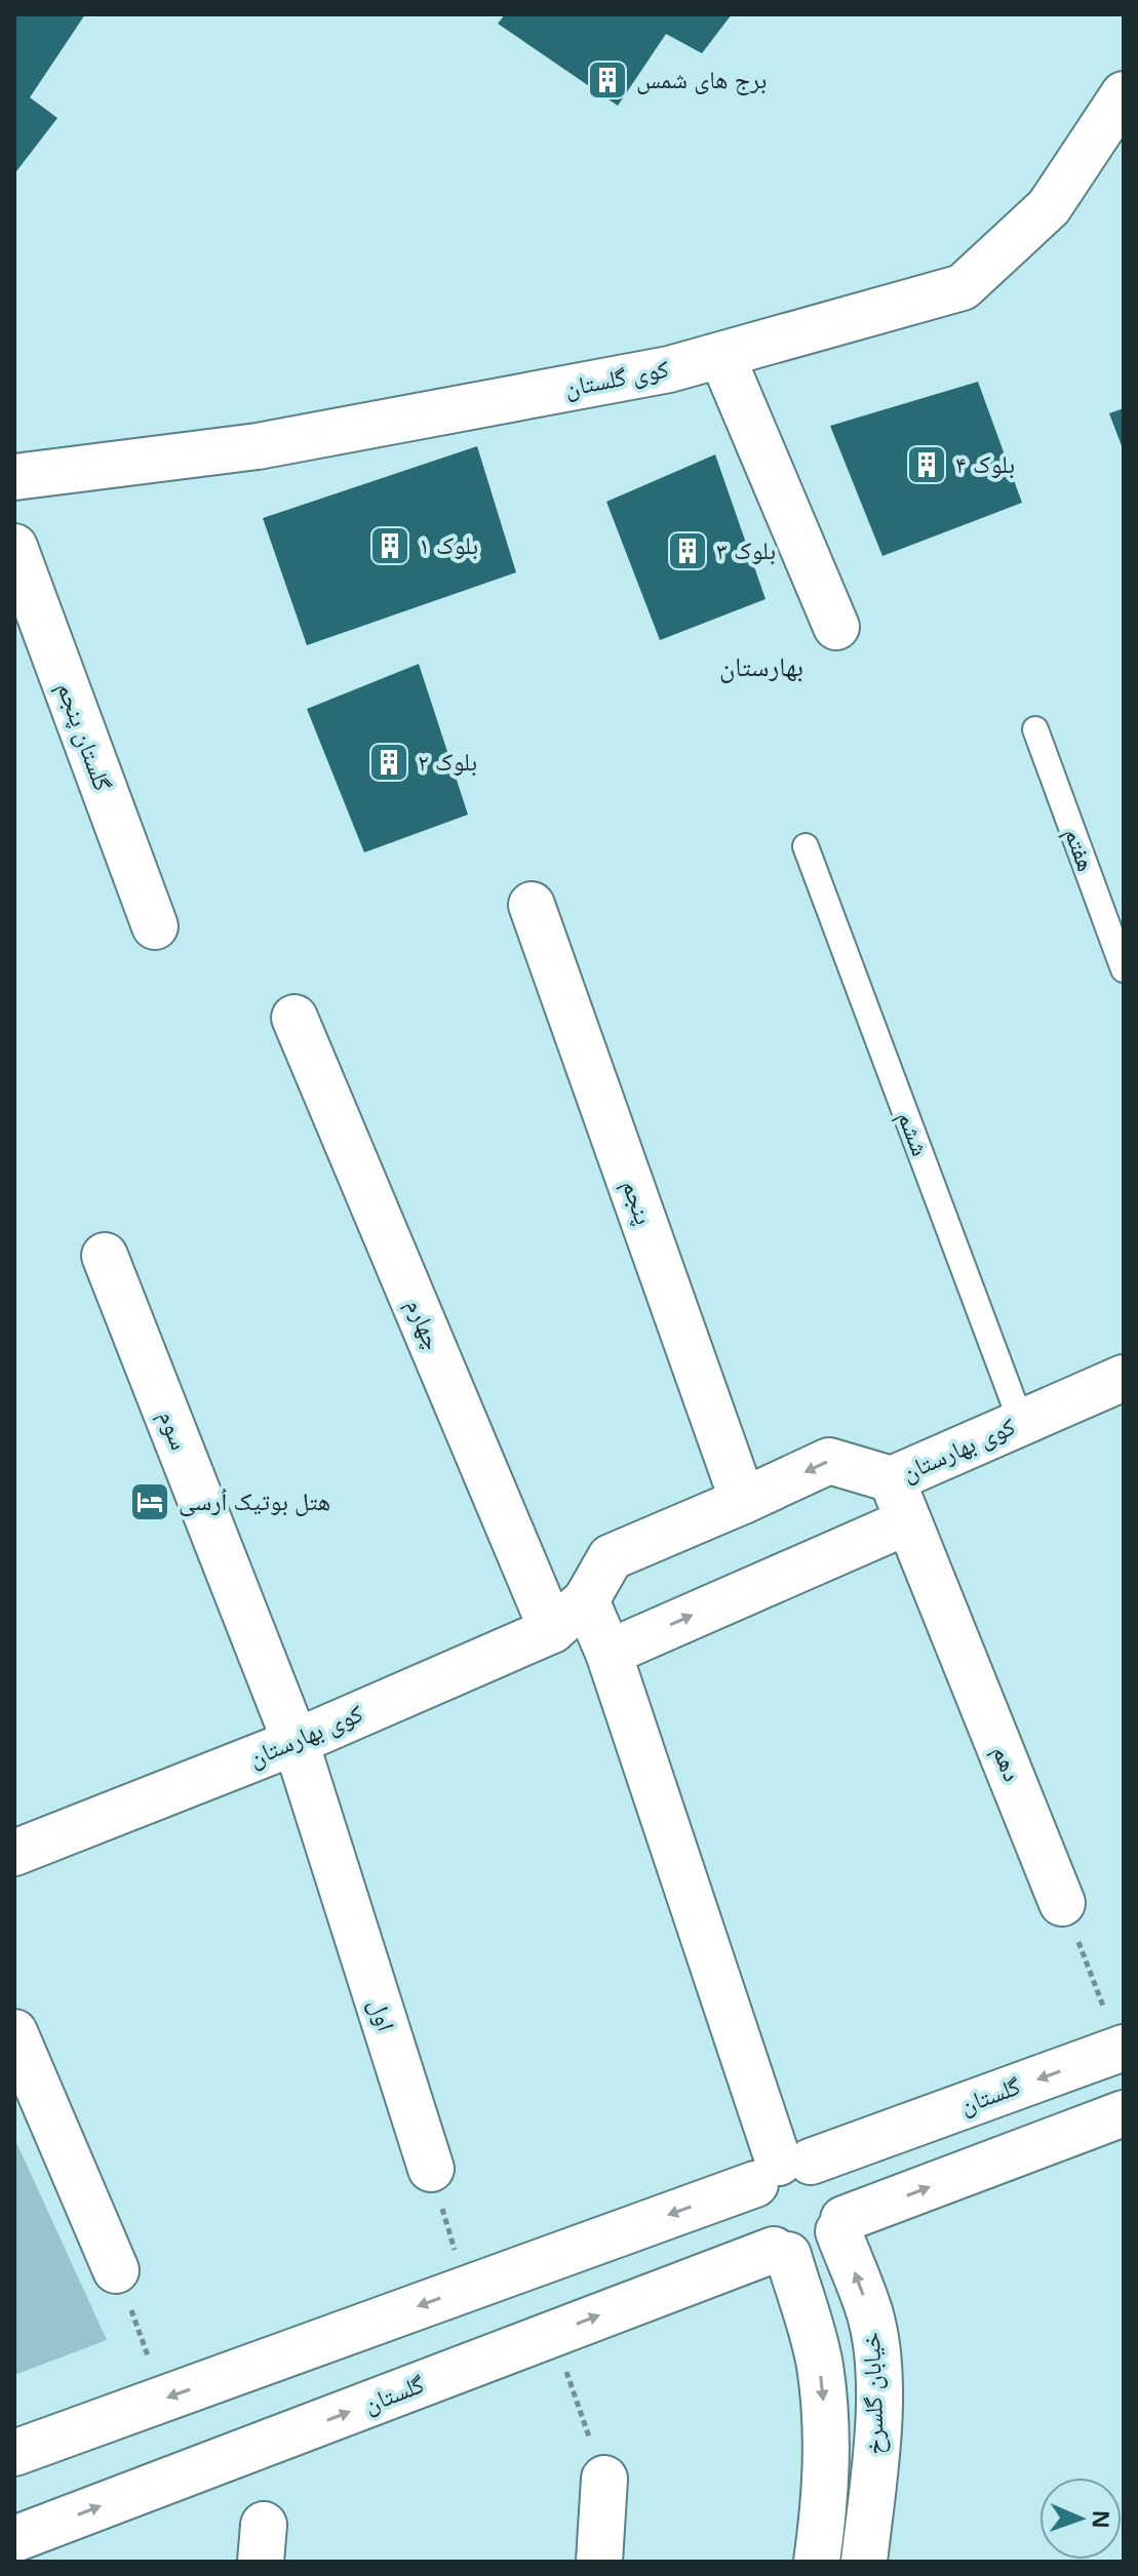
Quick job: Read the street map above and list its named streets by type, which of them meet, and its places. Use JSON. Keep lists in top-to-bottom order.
{
  "streets": {
    "street": [
      "کوی گلستان",
      "گلستان پنجم",
      "پنجم",
      "چهارم",
      "سوم",
      "کوی بهارستان",
      "دهم",
      "اول",
      "گلستان",
      "خیابان گلسرخ"
    ],
    "lane": ["هفتم", "ششم"]
  },
  "crossings": [
    ["ششم", "کوی بهارستان"],
    ["پنجم", "کوی بهارستان"],
    ["چهارم", "کوی بهارستان"],
    ["سوم", "کوی بهارستان"],
    ["سوم", "اول"],
    ["کوی بهارستان", "دهم"],
    ["کوی بهارستان", "اول"],
    ["گلستان", "خیابان گلسرخ"]
  ],
  "districts": ["بهارستان"],
  "places": {
    "building": [
      "برج های شمس",
      "بلوک ۴",
      "بلوک ۱",
      "بلوک ۳",
      "بلوک ۲"
    ],
    "hotel": ["هتل بوتیک اُرسی"]
  },
  "north": "right"
}
